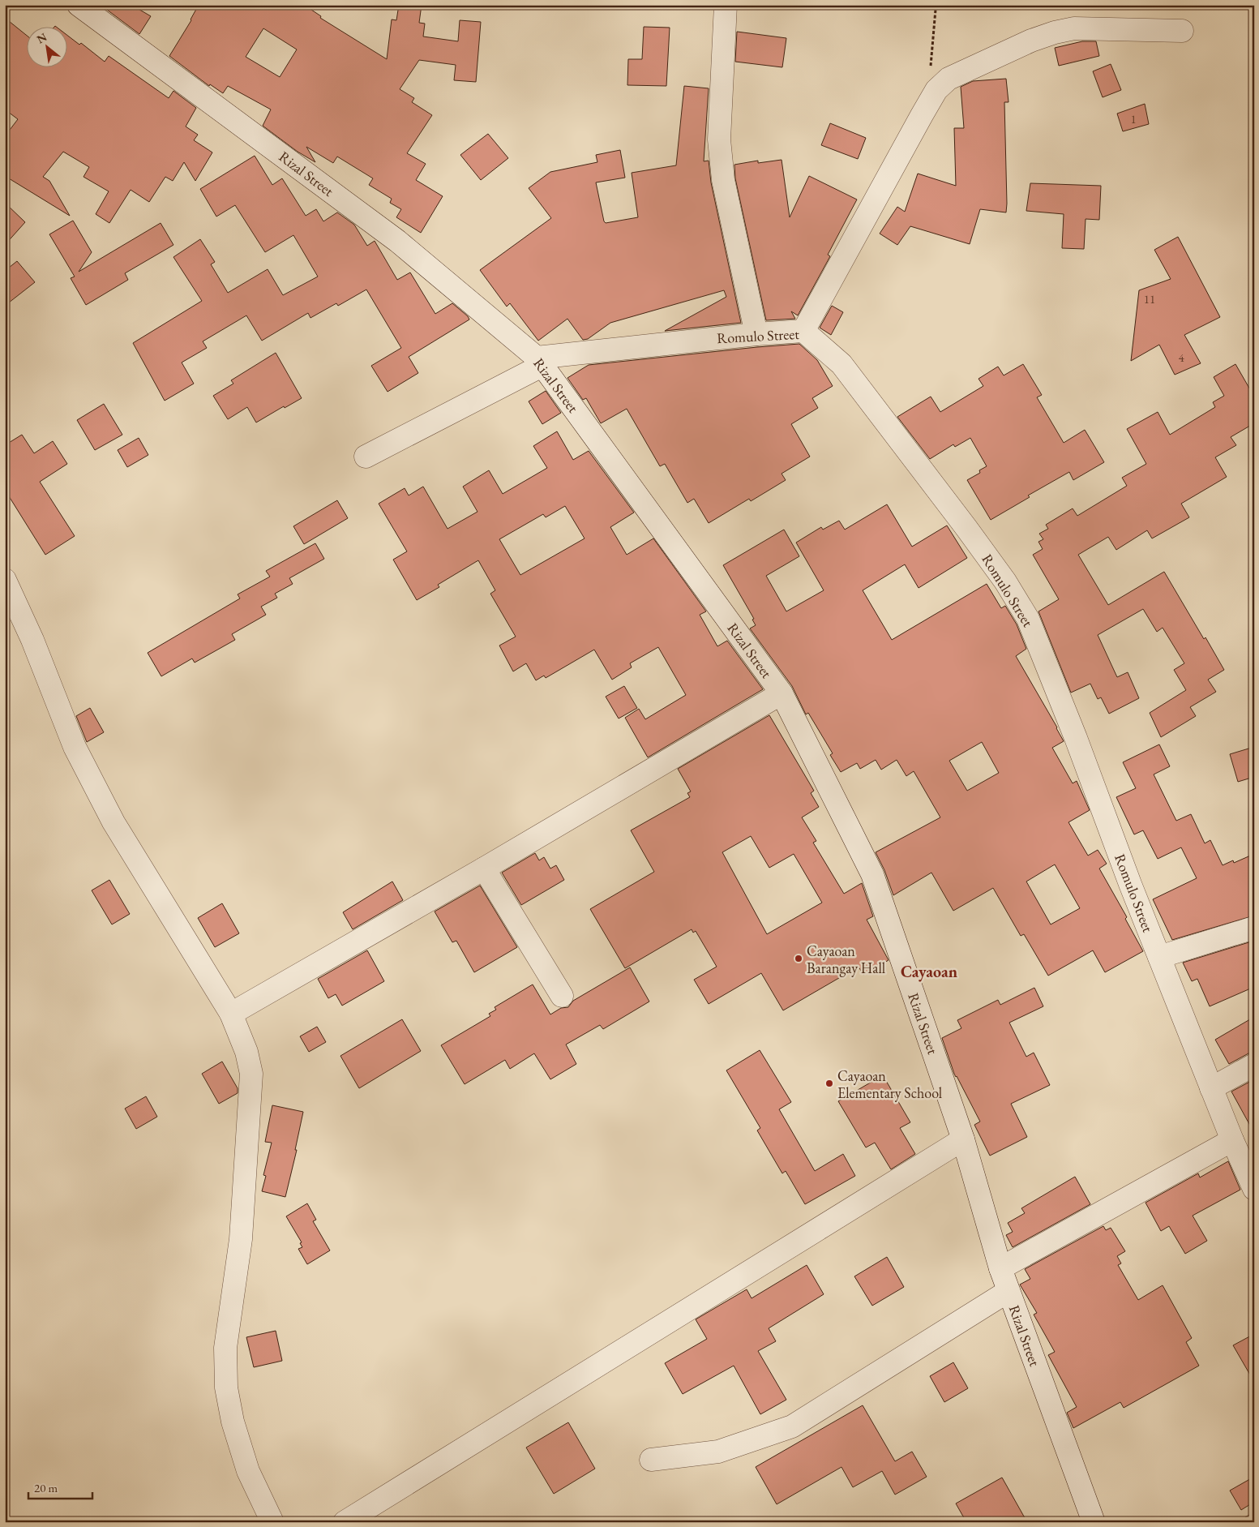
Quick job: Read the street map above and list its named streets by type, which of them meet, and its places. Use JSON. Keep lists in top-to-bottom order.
{
  "streets": {
    "street": ["Rizal Street", "Romulo Street"]
  },
  "crossings": [
    ["Rizal Street", "Romulo Street"]
  ],
  "districts": ["Cayaoan"],
  "places": ["Cayaoan Barangay Hall", "Cayaoan Elementary School"],
  "house_numbers": ["1", "11", "4"],
  "scale_bar": "20 m",
  "north": "top left"
}
